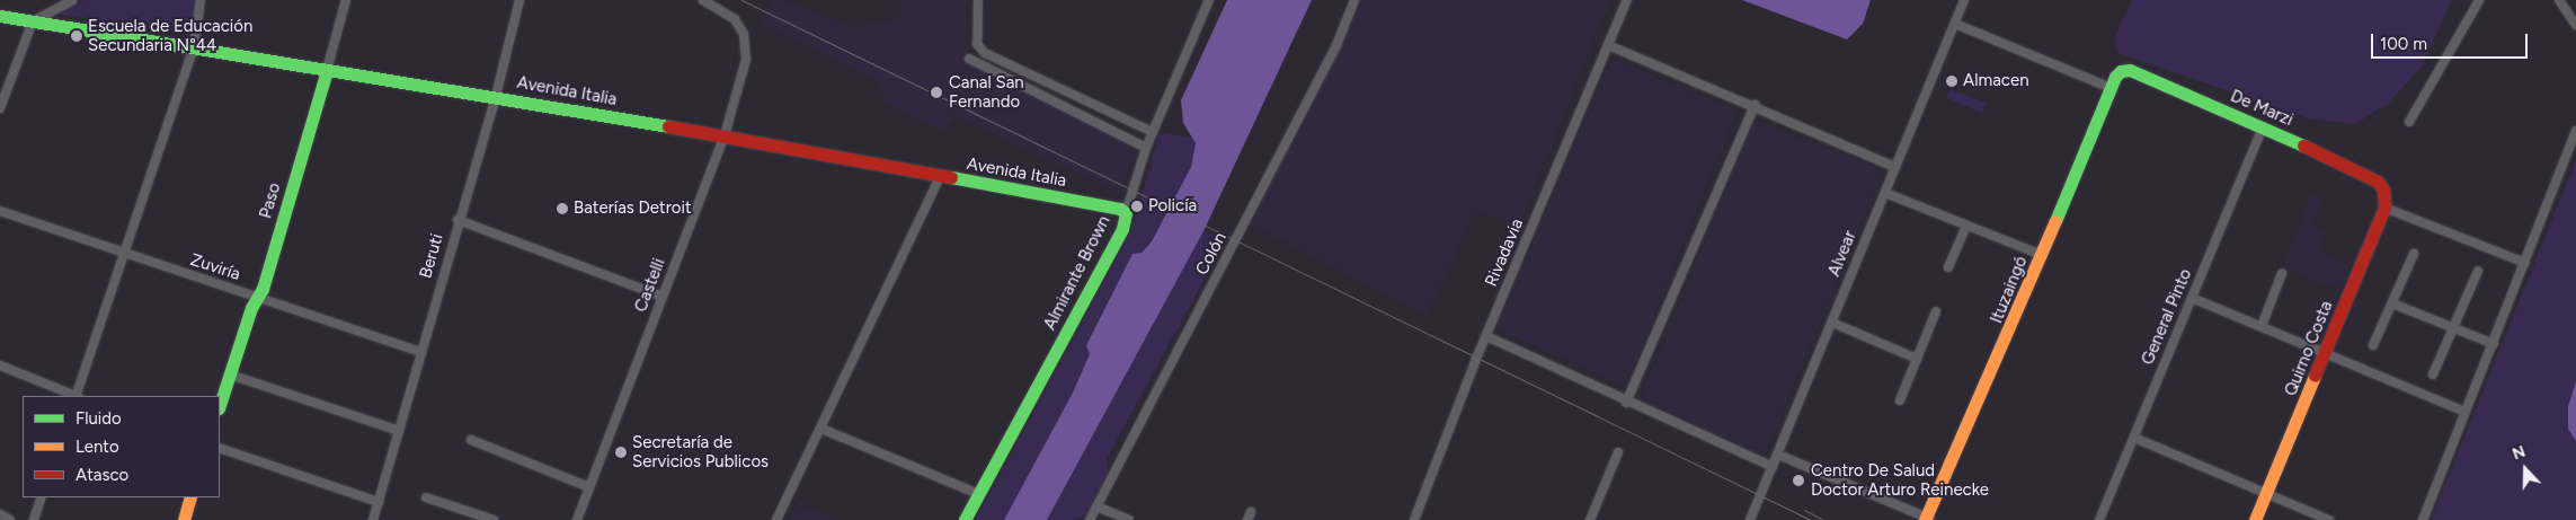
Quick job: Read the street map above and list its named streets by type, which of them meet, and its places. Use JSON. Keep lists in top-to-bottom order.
{
  "streets": {
    "street": [
      "Avenida Italia",
      "De Marzi",
      "Paso",
      "Rivadavia",
      "Colón",
      "Alvear",
      "Beruti",
      "Zuviría",
      "Almirante Brown",
      "Castelli",
      "Ituzaingó",
      "General Pinto",
      "Quirno Costa"
    ]
  },
  "crossings": [
    ["Avenida Italia", "Paso"],
    ["Avenida Italia", "Beruti"],
    ["Avenida Italia", "Almirante Brown"],
    ["Avenida Italia", "Castelli"],
    ["De Marzi", "Ituzaingó"],
    ["De Marzi", "General Pinto"],
    ["De Marzi", "Quirno Costa"],
    ["Paso", "Zuviría"],
    ["Beruti", "Zuviría"]
  ],
  "places": [
    "Escuela de Educación Secundaria N°44",
    "Almacen",
    "Canal San Fernando",
    "Policía",
    "Baterías Detroit",
    "Secretaría de Servicios Publicos",
    "Centro De Salud Doctor Arturo Reinecke"
  ],
  "legend": ["Fluido", "Lento", "Atasco"],
  "scale_bar": "100 m",
  "north": "top"
}
